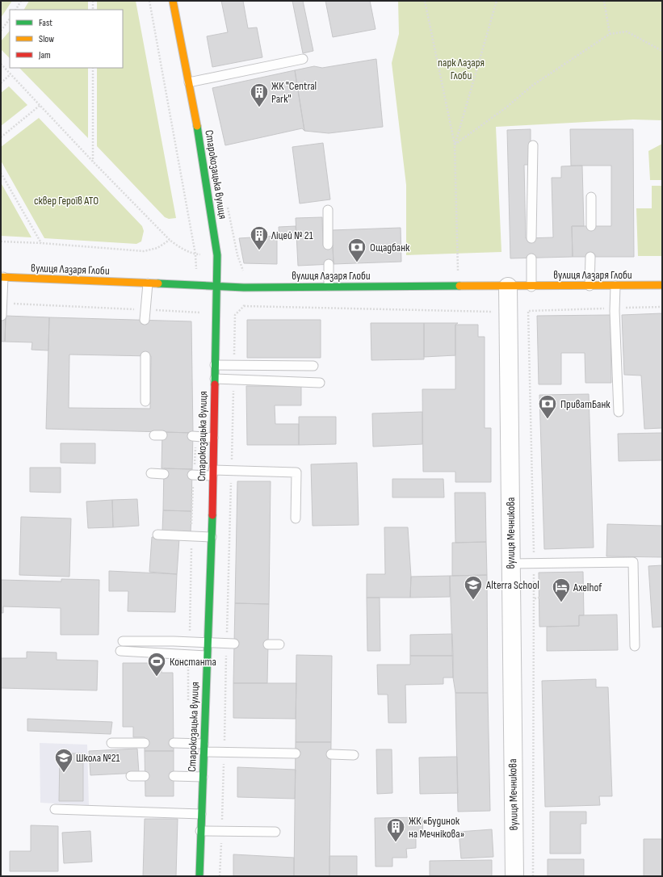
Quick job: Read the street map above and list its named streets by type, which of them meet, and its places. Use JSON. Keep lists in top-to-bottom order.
{
  "streets": {
    "street": ["Старокозацька вулиця", "вулиця Лазаря Глоби", "вулиця Мечникова"]
  },
  "crossings": [
    ["Старокозацька вулиця", "вулиця Лазаря Глоби"],
    ["вулиця Лазаря Глоби", "вулиця Мечникова"]
  ],
  "parks": ["парк Лазаря Глоби", "сквер Героїв АТО"],
  "places": {
    "building": ["ЖК \"Central Park\"", "Ліцей № 21", "ЖК «Будинок на Мечнікова»"],
    "bank": ["Ощадбанк", "ПриватБанк"],
    "school or university": ["Alterra School", "Школа №21"],
    "hotel": ["Axelhof"],
    "sports": ["Константа"]
  },
  "legend": ["Fast", "Slow", "Jam"]
}
